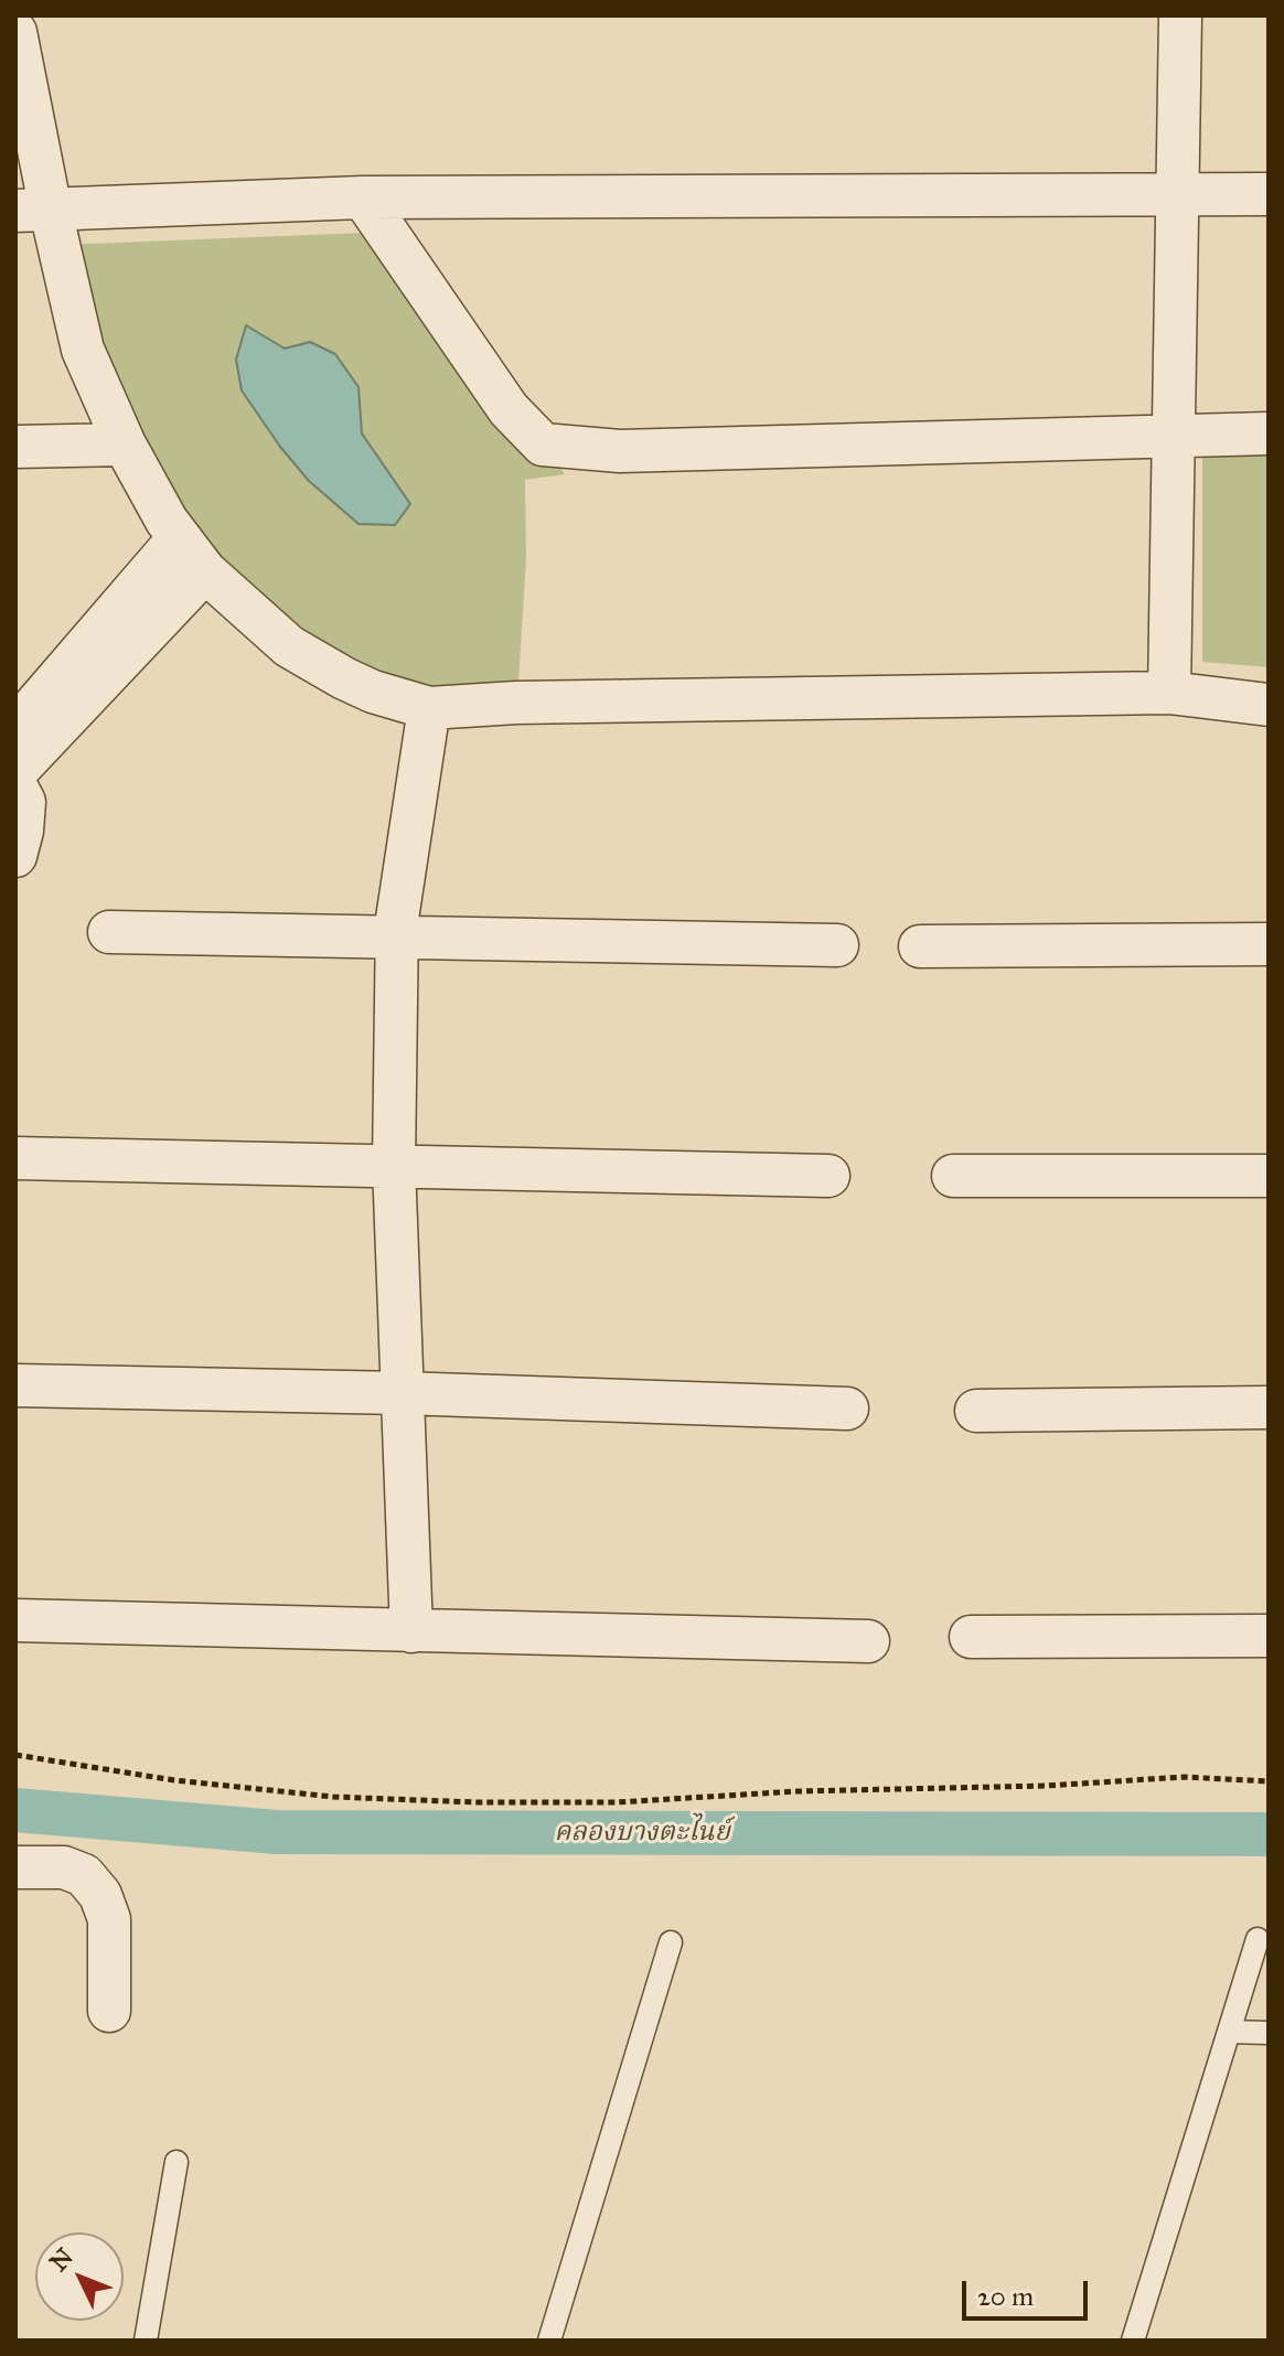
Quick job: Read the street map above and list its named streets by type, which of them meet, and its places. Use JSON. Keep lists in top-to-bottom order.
{
  "water": ["คลองบางตะไนย์"],
  "scale_bar": "20 m",
  "north": "top left"
}
